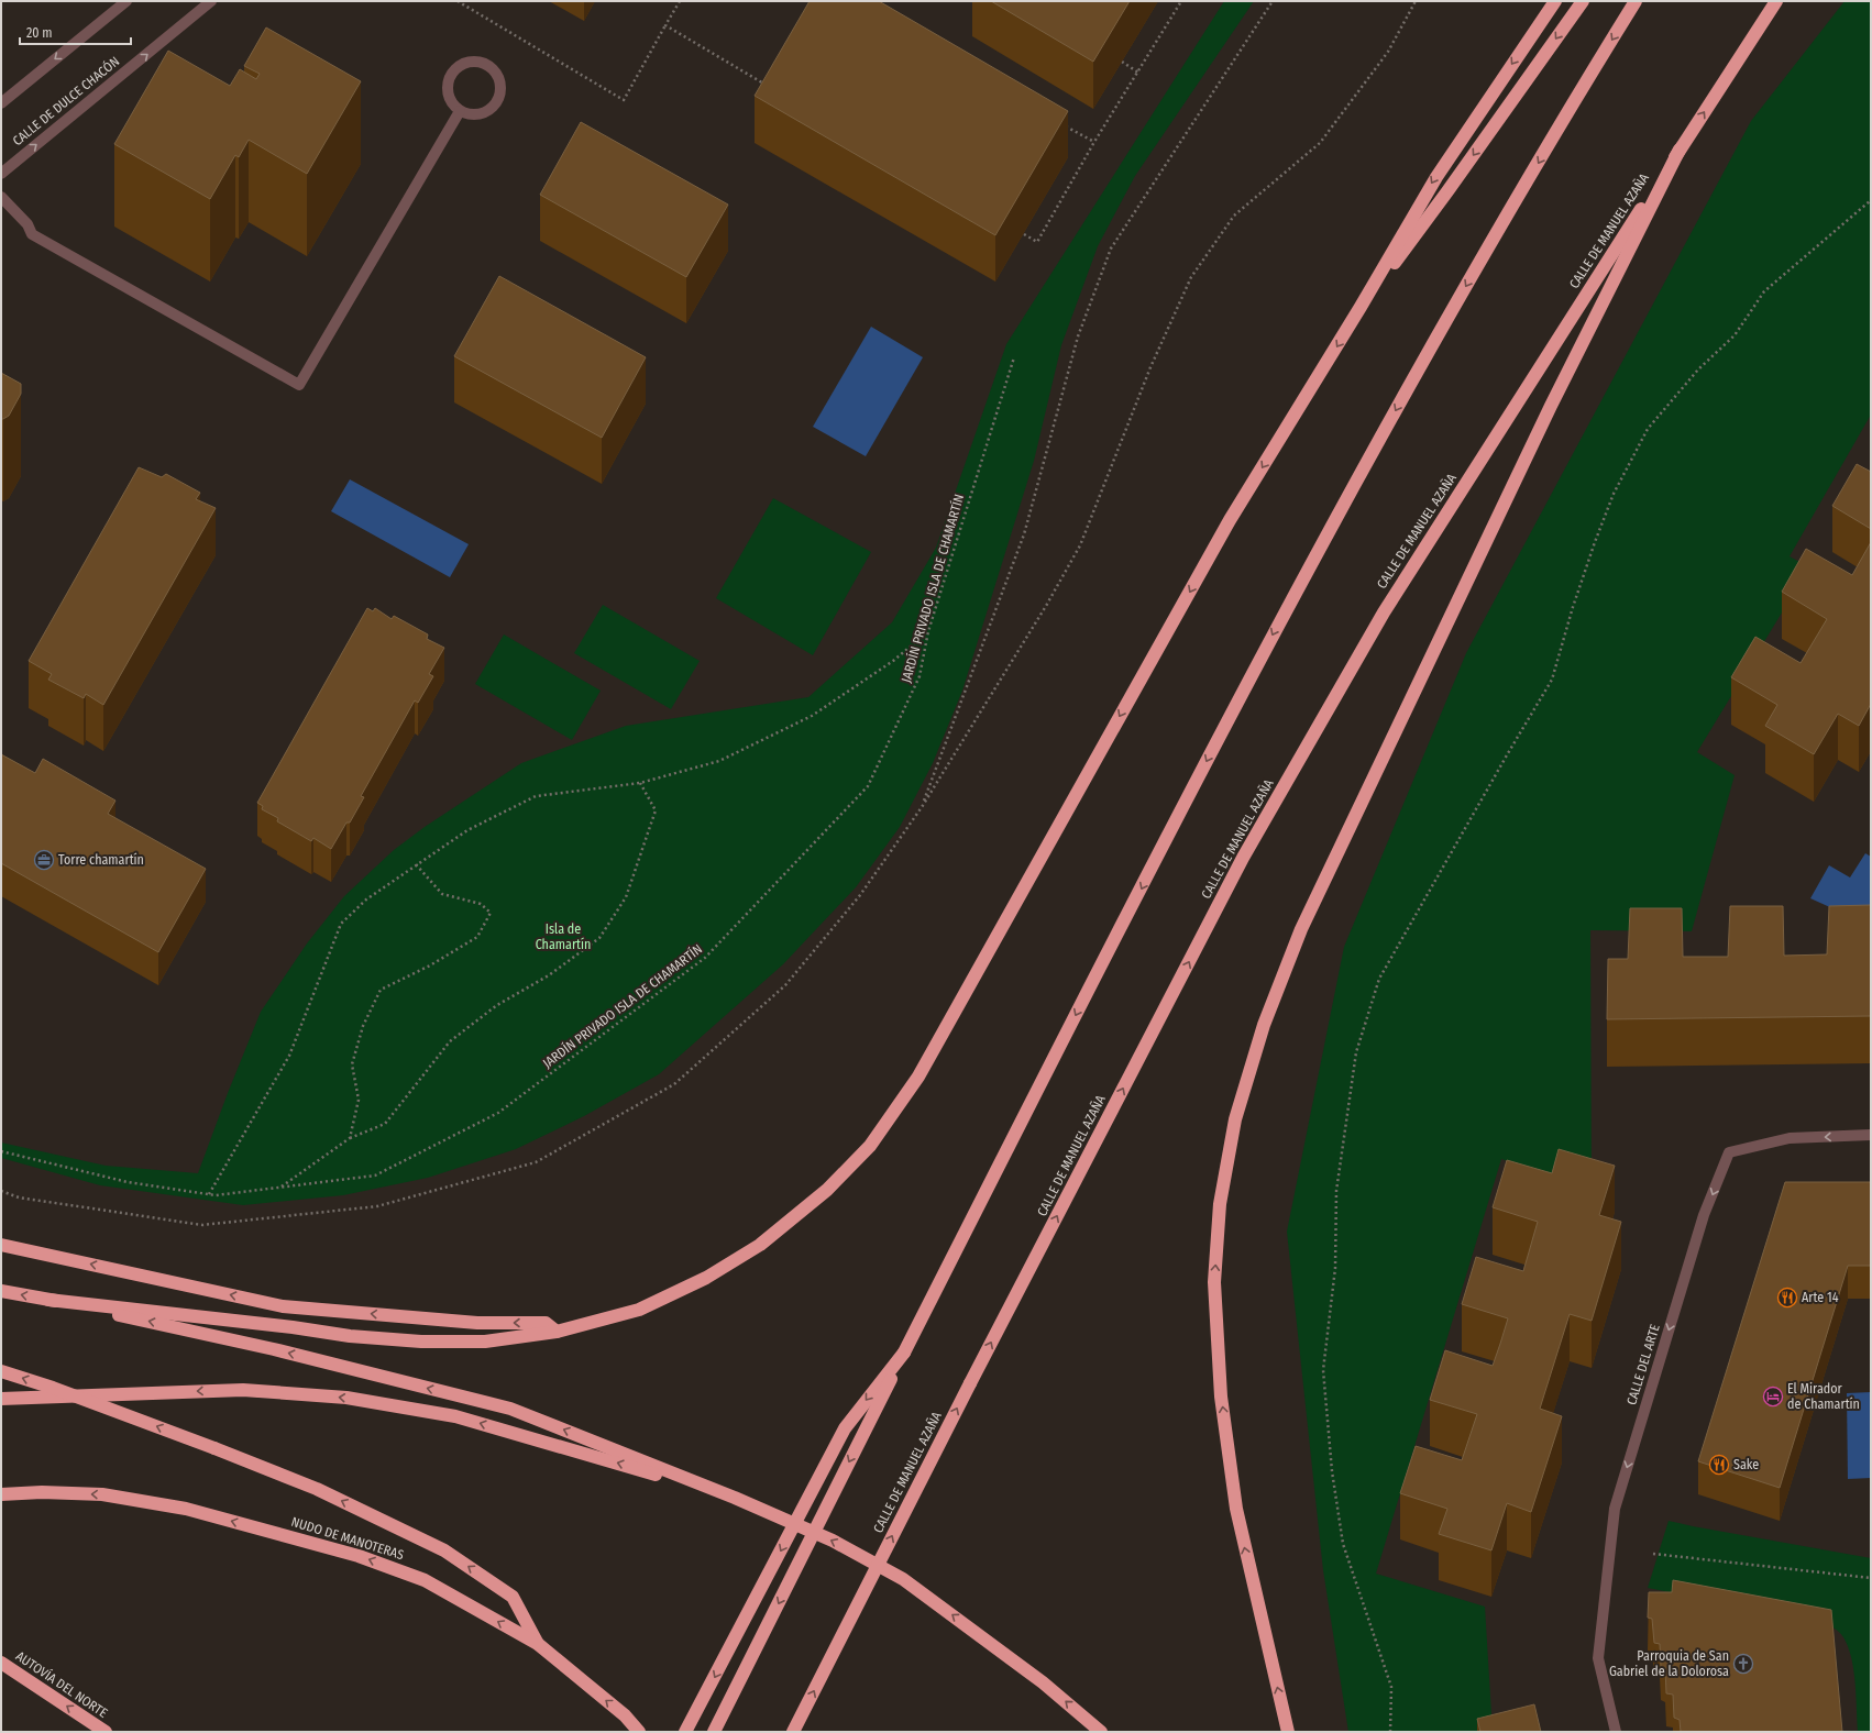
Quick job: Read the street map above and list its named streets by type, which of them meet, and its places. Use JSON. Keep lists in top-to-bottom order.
{
  "streets": {
    "highway": ["CALLE DE MANUEL AZAÑA", "NUDO DE MANOTERAS", "AUTOVÍA DEL NORTE"],
    "street": ["CALLE DE DULCE CHACÓN", "CALLE DEL ARTE"],
    "path": ["JARDÍN PRIVADO ISLA DE CHAMARTÍN"]
  },
  "one_way": ["CALLE DEL ARTE", "AUTOVÍA DEL NORTE"],
  "parks": ["Isla de Chamartín"],
  "places": {
    "office": ["Torre chamartín"],
    "restaurant": ["Arte 14", "Sake"],
    "hotel": ["El Mirador de Chamartín"],
    "church": ["Parroquia de San Gabriel de la Dolorosa"]
  },
  "scale_bar": "20 m"
}
